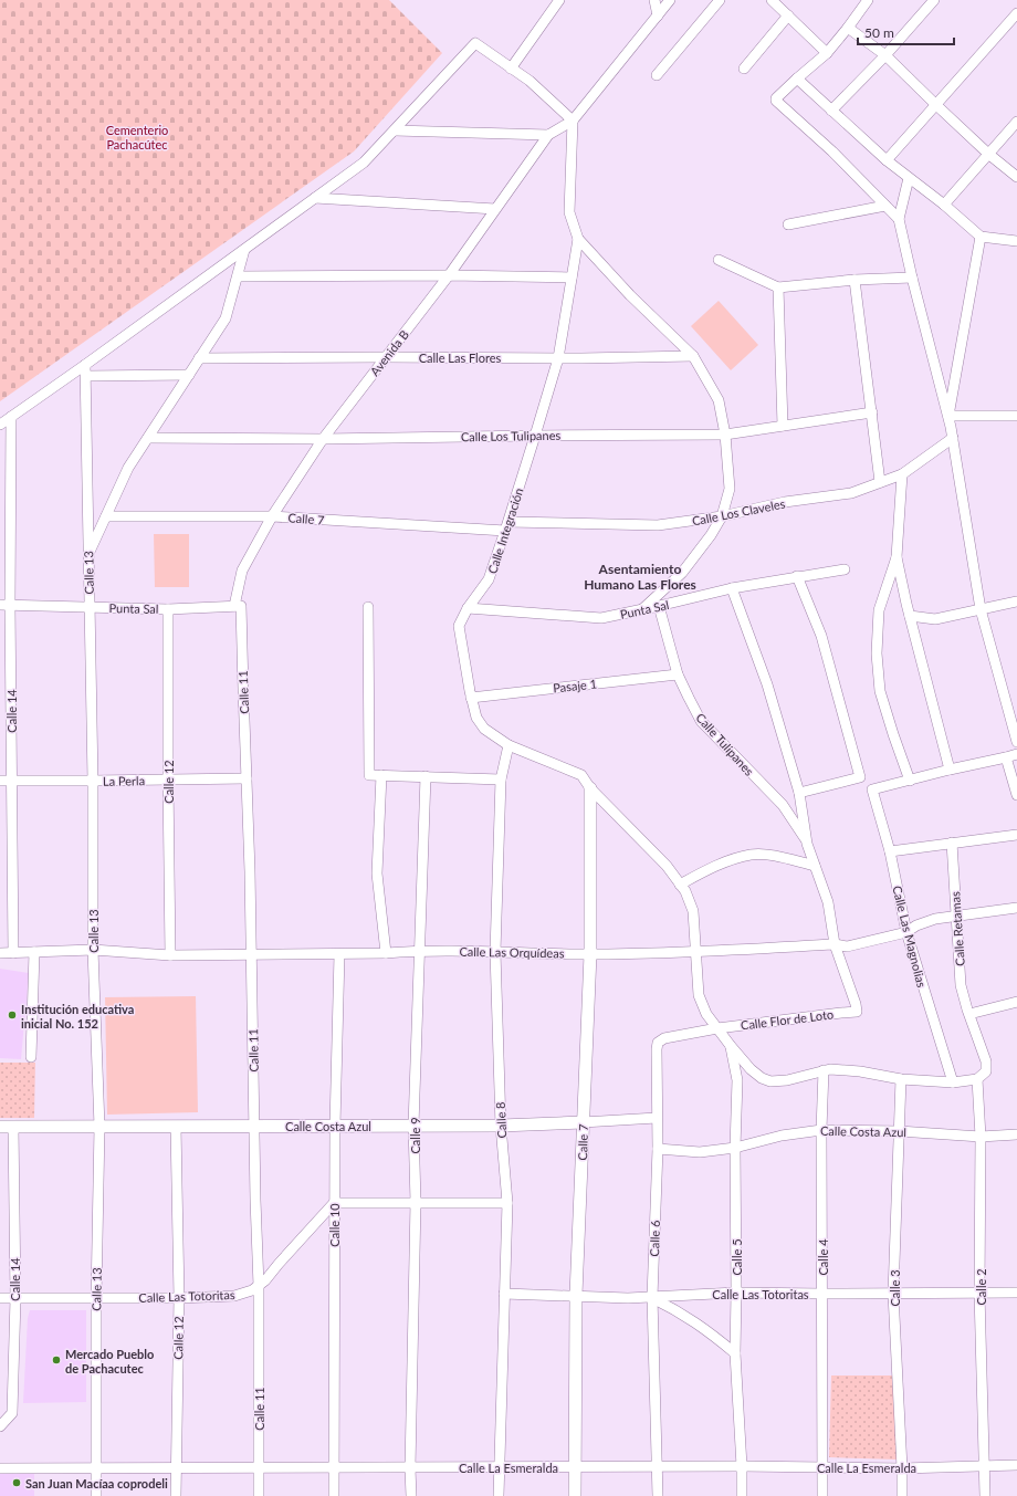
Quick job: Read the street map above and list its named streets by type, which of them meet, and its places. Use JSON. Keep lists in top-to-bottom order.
{
  "streets": {
    "street": [
      "Avenida B",
      "Calle Las Flores",
      "Calle Los Tulipanes",
      "Calle Los Claveles",
      "Calle 7",
      "Calle Integración",
      "Calle 13",
      "Punta Sal",
      "Pasaje 1",
      "Calle 11",
      "Calle 14",
      "Calle Tulipanes",
      "La Perla",
      "Calle 12",
      "Calle Retamas",
      "Calle Las Magnolias",
      "Calle Las Orquídeas",
      "Calle Flor de Loto",
      "Calle 8",
      "Calle Costa Azul",
      "Calle 9",
      "Calle 10",
      "Calle 6",
      "Calle 5",
      "Calle 4",
      "Calle 2",
      "Calle 3",
      "Calle Las Totoritas",
      "Calle La Esmeralda"
    ]
  },
  "crossings": [
    ["Avenida B", "Calle Las Flores"],
    ["Avenida B", "Calle Los Tulipanes"],
    ["Avenida B", "Calle 7"],
    ["Avenida B", "Calle Integración"],
    ["Avenida B", "Punta Sal"],
    ["Avenida B", "Calle 11"],
    ["Calle Las Flores", "Calle Integración"],
    ["Calle Los Tulipanes", "Calle Integración"],
    ["Calle Los Claveles", "Calle 7"],
    ["Calle Los Claveles", "Calle Integración"],
    ["Calle 7", "Calle Integración"],
    ["Calle 7", "Calle Las Orquídeas"],
    ["Calle 7", "Calle Costa Azul"],
    ["Calle 7", "Calle Las Totoritas"],
    ["Calle 7", "Calle La Esmeralda"],
    ["Calle Integración", "Punta Sal"],
    ["Calle Integración", "Pasaje 1"],
    ["Calle Integración", "Calle Retamas"],
    ["Calle Integración", "Calle Las Magnolias"],
    ["Calle Integración", "Calle Las Orquídeas"],
    ["Calle Integración", "Calle Flor de Loto"],
    ["Calle Integración", "Calle 8"],
    ["Calle Integración", "Calle 6"],
    ["Calle Integración", "Calle 5"],
    ["Calle Integración", "Calle 4"],
    ["Calle Integración", "Calle 2"],
    ["Calle Integración", "Calle 3"],
    ["Calle 13", "Punta Sal"],
    ["Calle 13", "La Perla"],
    ["Calle 13", "Calle Las Orquídeas"],
    ["Calle 13", "Calle Costa Azul"],
    ["Calle 13", "Calle Las Totoritas"],
    ["Calle 13", "Calle La Esmeralda"],
    ["Punta Sal", "Calle 11"],
    ["Punta Sal", "Calle 14"],
    ["Punta Sal", "Calle Tulipanes"],
    ["Punta Sal", "Calle 12"],
    ["Pasaje 1", "Calle Tulipanes"],
    ["Calle 11", "La Perla"],
    ["Calle 11", "Calle Las Orquídeas"],
    ["Calle 11", "Calle Costa Azul"],
    ["Calle 11", "Calle Las Totoritas"],
    ["Calle 11", "Calle La Esmeralda"],
    ["Calle 14", "La Perla"],
    ["Calle 14", "Calle Las Orquídeas"],
    ["Calle 14", "Calle Costa Azul"],
    ["Calle 14", "Calle Las Totoritas"],
    ["Calle Tulipanes", "Calle Las Orquídeas"],
    ["Calle Tulipanes", "Calle Flor de Loto"],
    ["La Perla", "Calle 12"],
    ["Calle 12", "Calle Las Orquídeas"],
    ["Calle 12", "Calle Costa Azul"],
    ["Calle 12", "Calle Las Totoritas"],
    ["Calle 12", "Calle La Esmeralda"],
    ["Calle Retamas", "Calle Las Orquídeas"],
    ["Calle Retamas", "Calle 2"],
    ["Calle Las Magnolias", "Calle Las Orquídeas"],
    ["Calle Las Orquídeas", "Calle 8"],
    ["Calle Las Orquídeas", "Calle 9"],
    ["Calle Las Orquídeas", "Calle 10"],
    ["Calle Flor de Loto", "Calle 6"],
    ["Calle 8", "Calle Costa Azul"],
    ["Calle 8", "Calle Las Totoritas"],
    ["Calle 8", "Calle La Esmeralda"],
    ["Calle Costa Azul", "Calle 9"],
    ["Calle Costa Azul", "Calle 10"],
    ["Calle Costa Azul", "Calle 6"],
    ["Calle Costa Azul", "Calle 5"],
    ["Calle Costa Azul", "Calle 4"],
    ["Calle Costa Azul", "Calle 2"],
    ["Calle Costa Azul", "Calle 3"],
    ["Calle 9", "Calle La Esmeralda"],
    ["Calle 10", "Calle Las Totoritas"],
    ["Calle 10", "Calle La Esmeralda"],
    ["Calle 6", "Calle Las Totoritas"],
    ["Calle 6", "Calle La Esmeralda"],
    ["Calle 5", "Calle Las Totoritas"],
    ["Calle 5", "Calle La Esmeralda"],
    ["Calle 4", "Calle Las Totoritas"],
    ["Calle 4", "Calle La Esmeralda"],
    ["Calle 2", "Calle Las Totoritas"],
    ["Calle 2", "Calle La Esmeralda"],
    ["Calle 3", "Calle Las Totoritas"],
    ["Calle 3", "Calle La Esmeralda"]
  ],
  "districts": ["Asentamiento Humano Las Flores"],
  "parks": ["Cementerio Pachacútec"],
  "places": ["Institución educativa inicial No. 152", "Mercado Pueblo de Pachacutec", "San Juan Macíaa coprodeli"],
  "scale_bar": "50 m"
}
